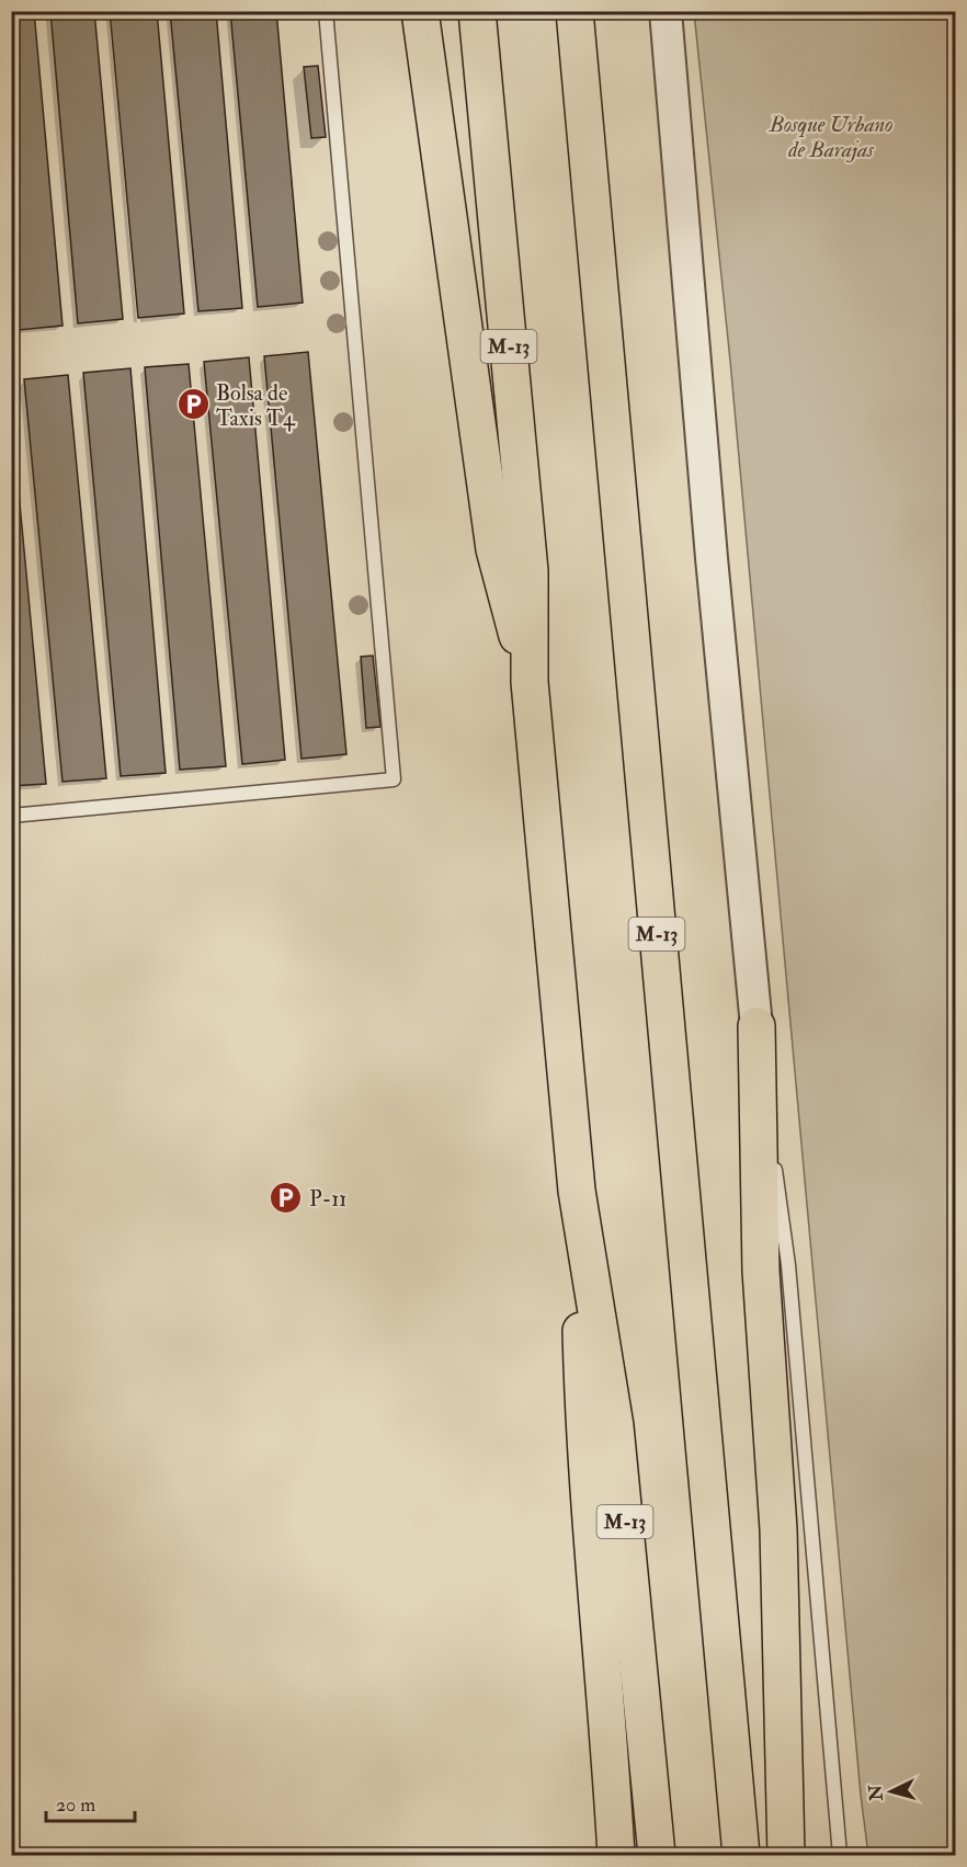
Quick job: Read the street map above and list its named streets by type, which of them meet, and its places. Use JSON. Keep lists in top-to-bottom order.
{
  "streets": {
    "highway": ["M-13"]
  },
  "parks": ["Bosque Urbano de Barajas"],
  "places": {
    "parking": ["Bolsa de Taxis T4", "P-11"]
  },
  "scale_bar": "20 m",
  "north": "left"
}
